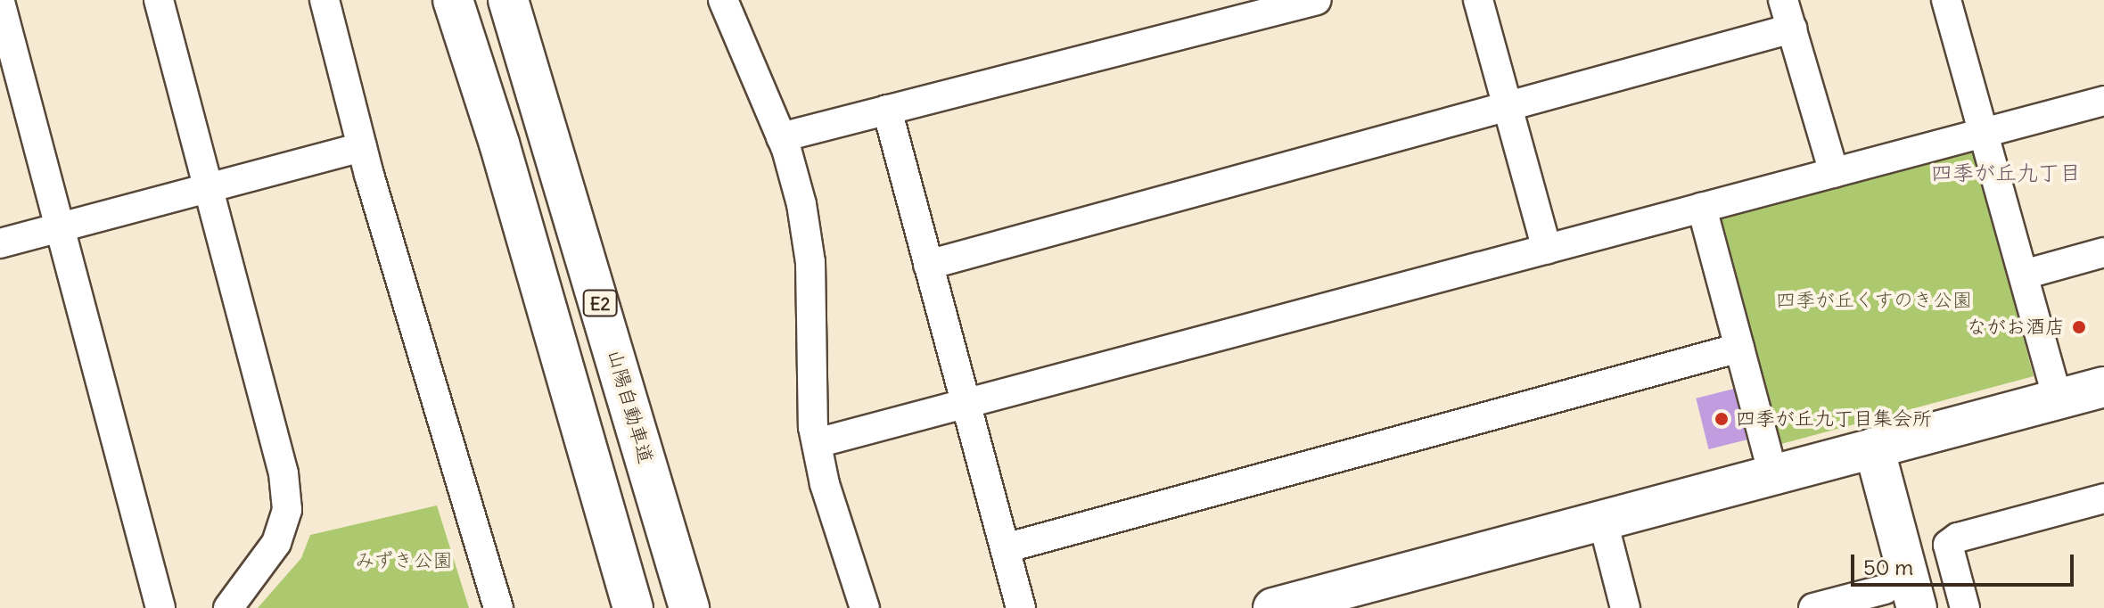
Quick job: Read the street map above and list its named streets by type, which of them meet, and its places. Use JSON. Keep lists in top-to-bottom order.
{
  "streets": {
    "main road": ["E2", "山陽自動車道"]
  },
  "districts": ["四季が丘九丁目"],
  "parks": ["四季が丘くすのき公園", "みずき公園"],
  "places": ["ながお酒店", "四季が丘九丁目集会所"],
  "scale_bar": "50 m"
}
